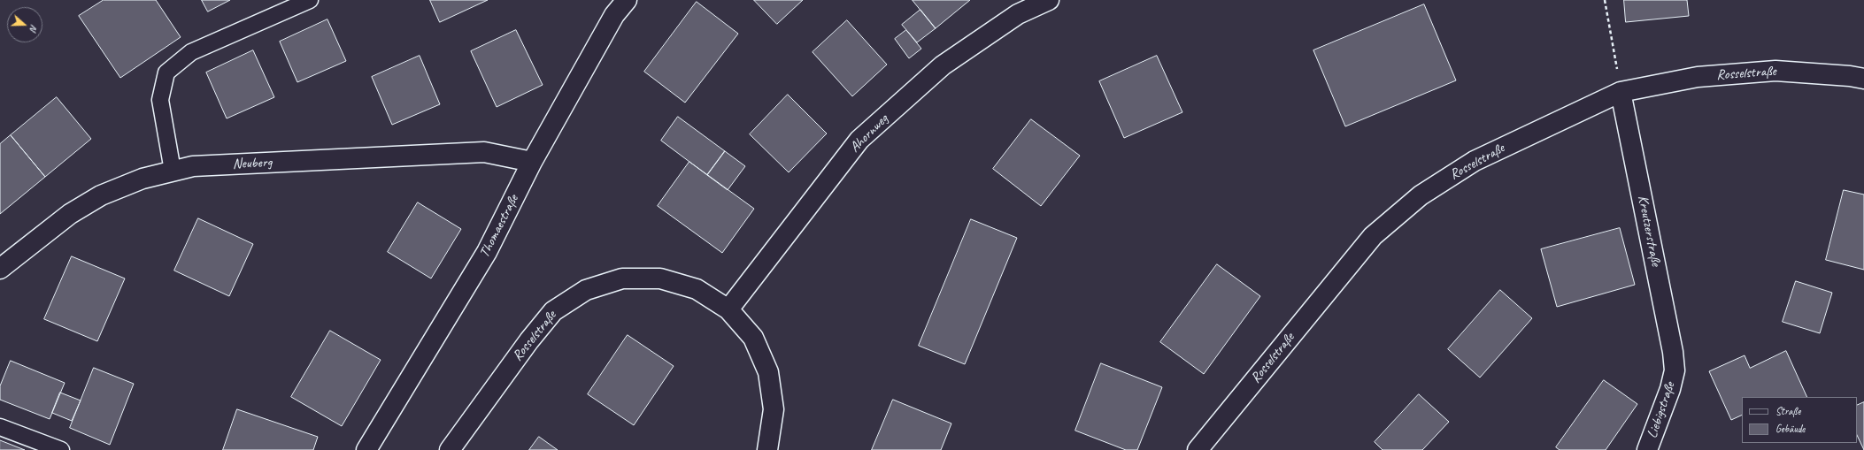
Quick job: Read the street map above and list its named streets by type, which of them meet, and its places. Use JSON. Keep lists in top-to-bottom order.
{
  "streets": {
    "street": [
      "Rosselstraße",
      "Ahornweg",
      "Neuberg",
      "Thomaestraße",
      "Kreutzerstraße",
      "Liebigstraße"
    ]
  },
  "crossings": [
    ["Rosselstraße", "Ahornweg"],
    ["Rosselstraße", "Kreutzerstraße"],
    ["Neuberg", "Thomaestraße"],
    ["Kreutzerstraße", "Liebigstraße"]
  ],
  "legend": ["Straße", "Gebäude"],
  "north": "right"
}
